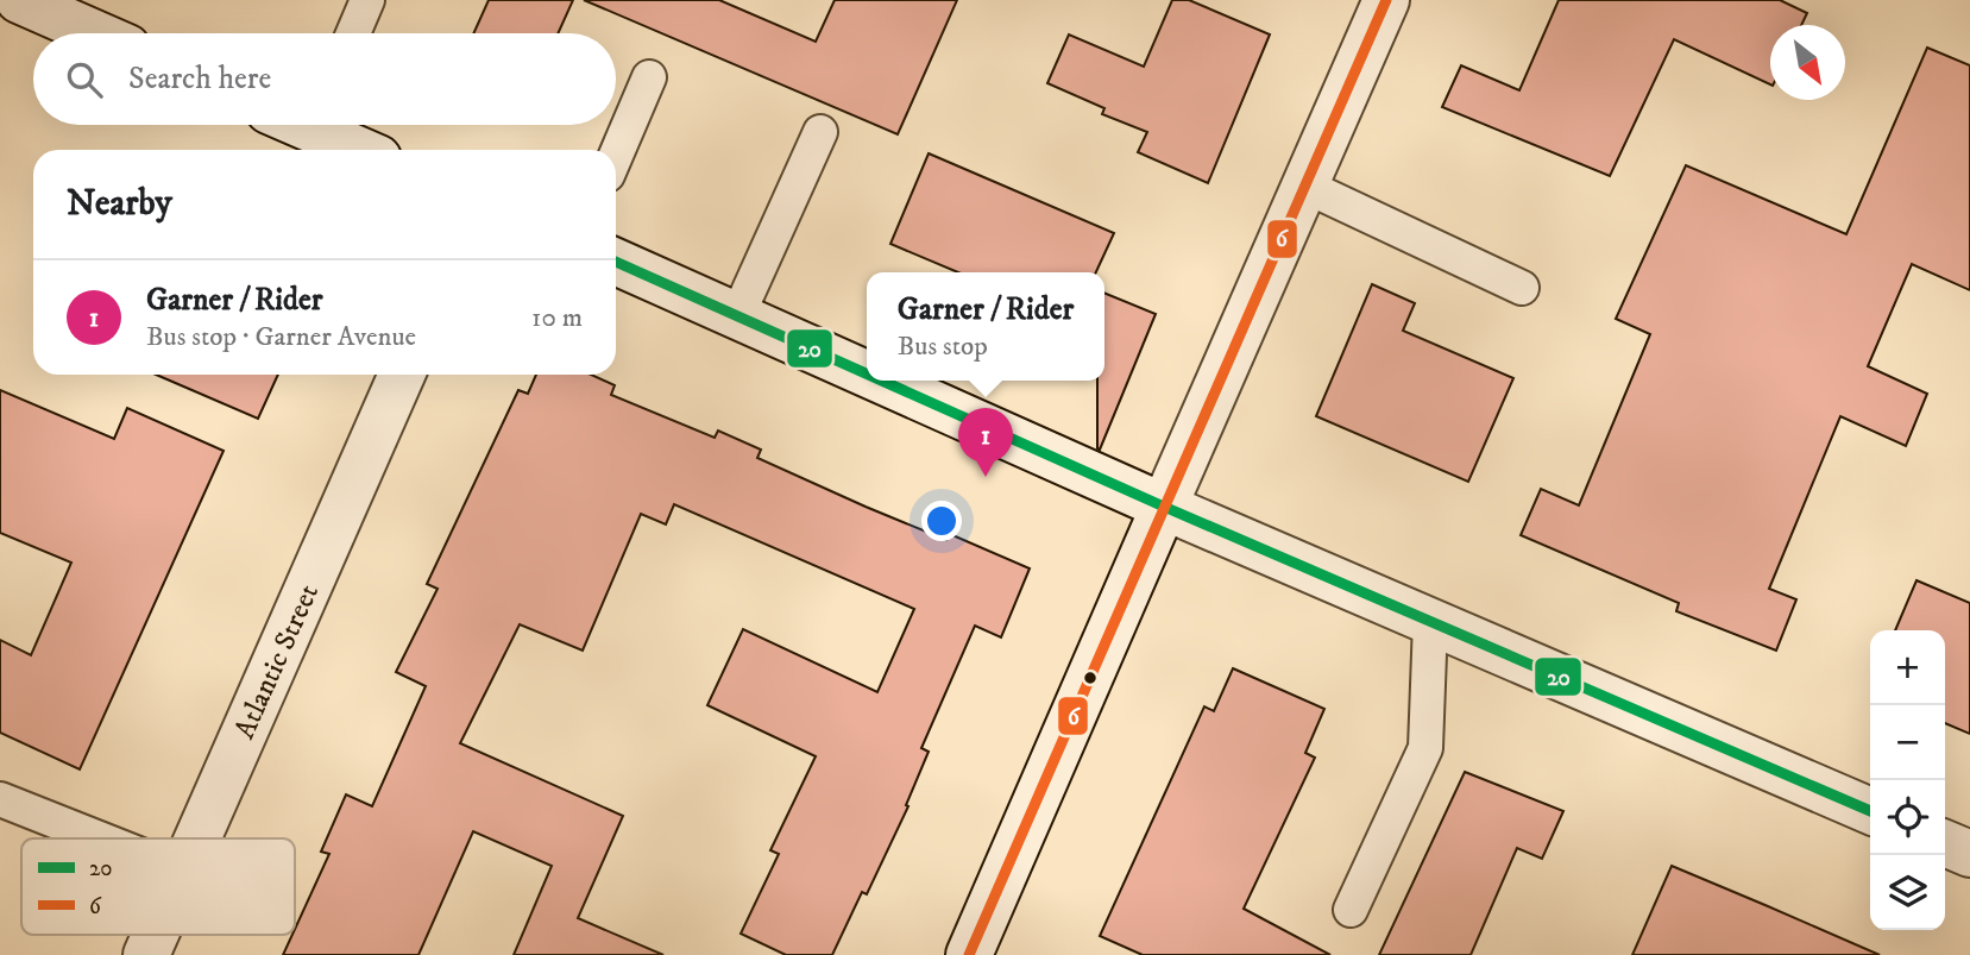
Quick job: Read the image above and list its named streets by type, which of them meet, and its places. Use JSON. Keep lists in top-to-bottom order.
{
  "streets": {
    "street": ["Atlantic Street"]
  },
  "lines": ["transit line 6", "transit line 20"],
  "legend": ["20", "6"],
  "north": "bottom right",
  "page": {
    "search": "Search here",
    "heading": "Nearby",
    "list": [
      {
        "mark": "1",
        "name": "Garner / Rider",
        "note": "Bus stop · Garner Avenue",
        "value": "10 m"
      }
    ],
    "popup": ["Garner / Rider", "Bus stop"],
    "pins": "1",
    "map_buttons": ["+", "−"]
  }
}
